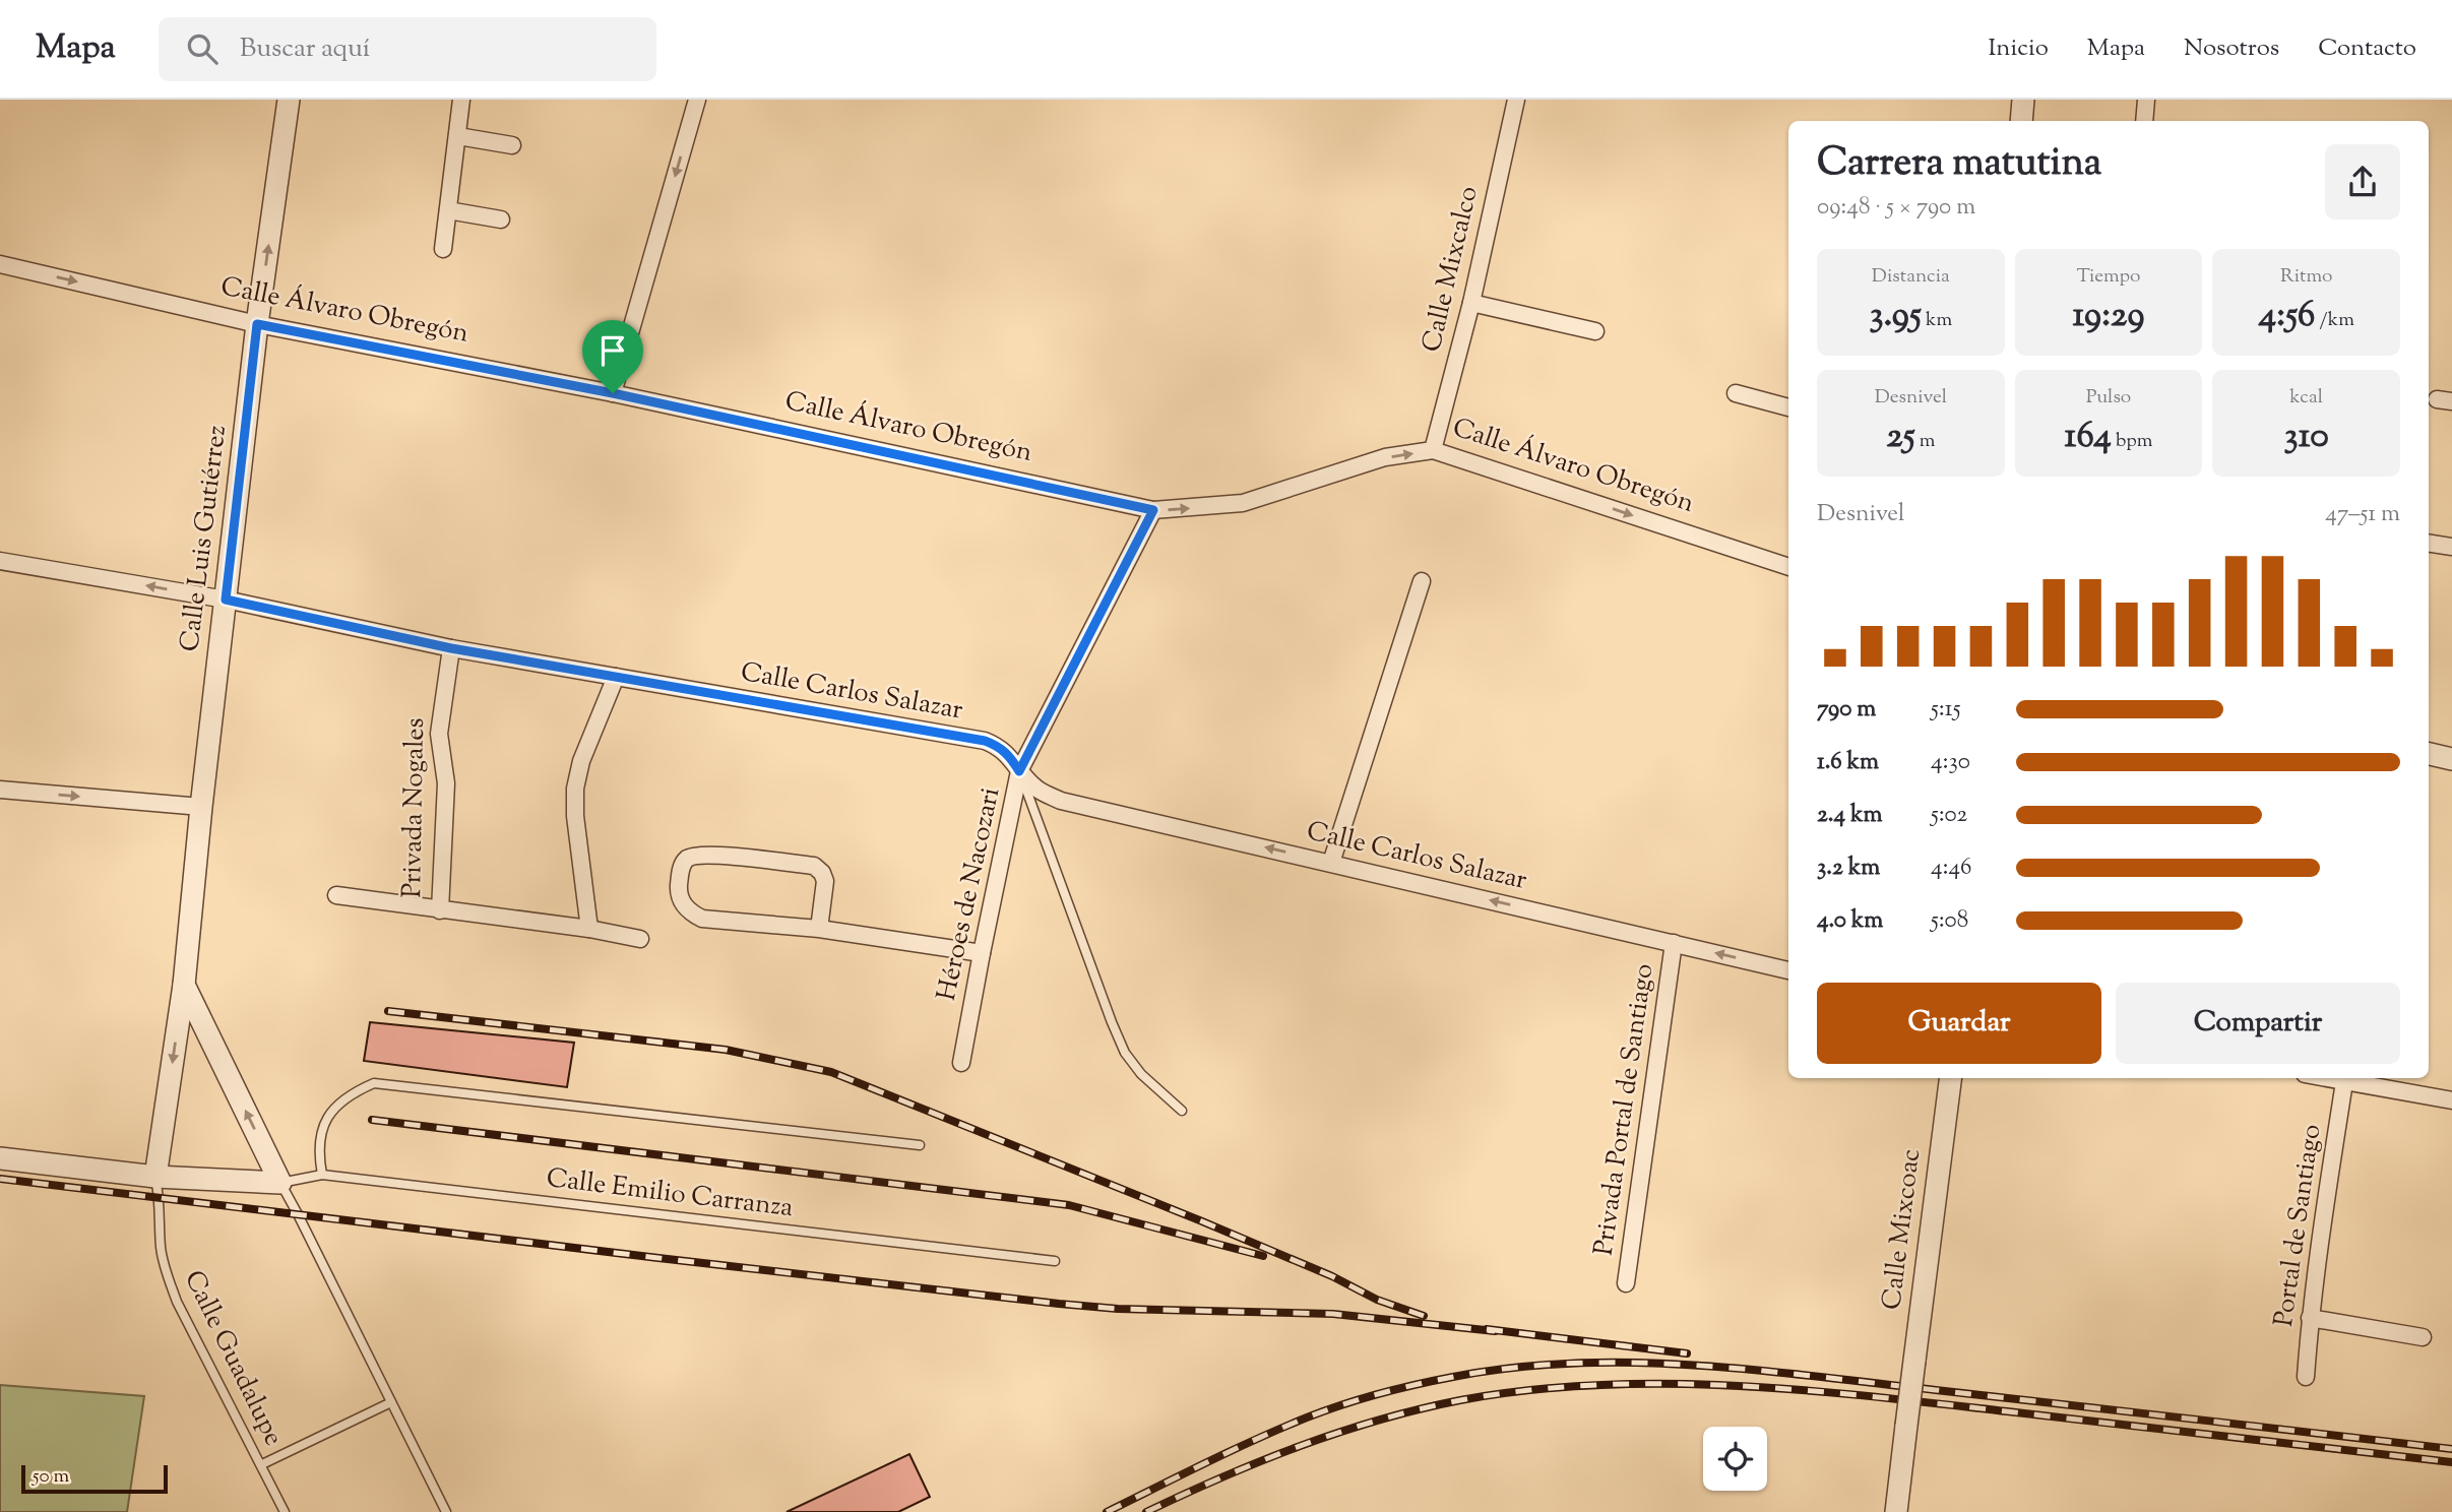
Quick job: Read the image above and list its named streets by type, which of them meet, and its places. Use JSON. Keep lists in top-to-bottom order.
{
  "streets": {
    "street": [
      "Calle Mixcalco",
      "Calle Álvaro Obregón",
      "Calle Luis Gutiérrez",
      "Calle Carlos Salazar",
      "Privada Nogales",
      "Héroes de Nacozari",
      "Privada Portal de Santiago",
      "Portal de Santiago",
      "Calle Mixcoac"
    ],
    "lane": ["Calle Emilio Carranza", "Calle Guadalupe"]
  },
  "crossings": [
    ["Calle Mixcalco", "Calle Álvaro Obregón"],
    ["Calle Álvaro Obregón", "Calle Luis Gutiérrez"],
    ["Calle Álvaro Obregón", "Héroes de Nacozari"],
    ["Calle Luis Gutiérrez", "Calle Carlos Salazar"],
    ["Calle Luis Gutiérrez", "Calle Guadalupe"],
    ["Calle Carlos Salazar", "Privada Nogales"],
    ["Calle Carlos Salazar", "Héroes de Nacozari"],
    ["Calle Carlos Salazar", "Privada Portal de Santiago"]
  ],
  "one_way": ["Calle Álvaro Obregón", "Calle Carlos Salazar"],
  "scale_bar": "50 m",
  "page": {
    "header": "Mapa",
    "search": "Buscar aquí",
    "nav": [
      "Inicio",
      "Mapa",
      "Nosotros",
      "Contacto"
    ],
    "heading": ["Carrera matutina", "09:48 · 5 × 790 m"],
    "stats": [
      ["Distancia", "3.95 km"],
      ["Tiempo", "19:29"],
      ["Ritmo", "4:56 /km"],
      ["Desnivel", "25 m"],
      ["Pulso", "164 bpm"],
      ["kcal", "310"]
    ],
    "chart": ["Desnivel", "47–51 m"],
    "list": [
      {
        "name": "790 m",
        "note": "5:15"
      },
      {
        "name": "1.6 km",
        "note": "4:30"
      },
      {
        "name": "2.4 km",
        "note": "5:02"
      },
      {
        "name": "3.2 km",
        "note": "4:46"
      },
      {
        "name": "4.0 km",
        "note": "5:08"
      }
    ],
    "buttons": ["Guardar", "Compartir"],
    "scale": "50 m"
  }
}
